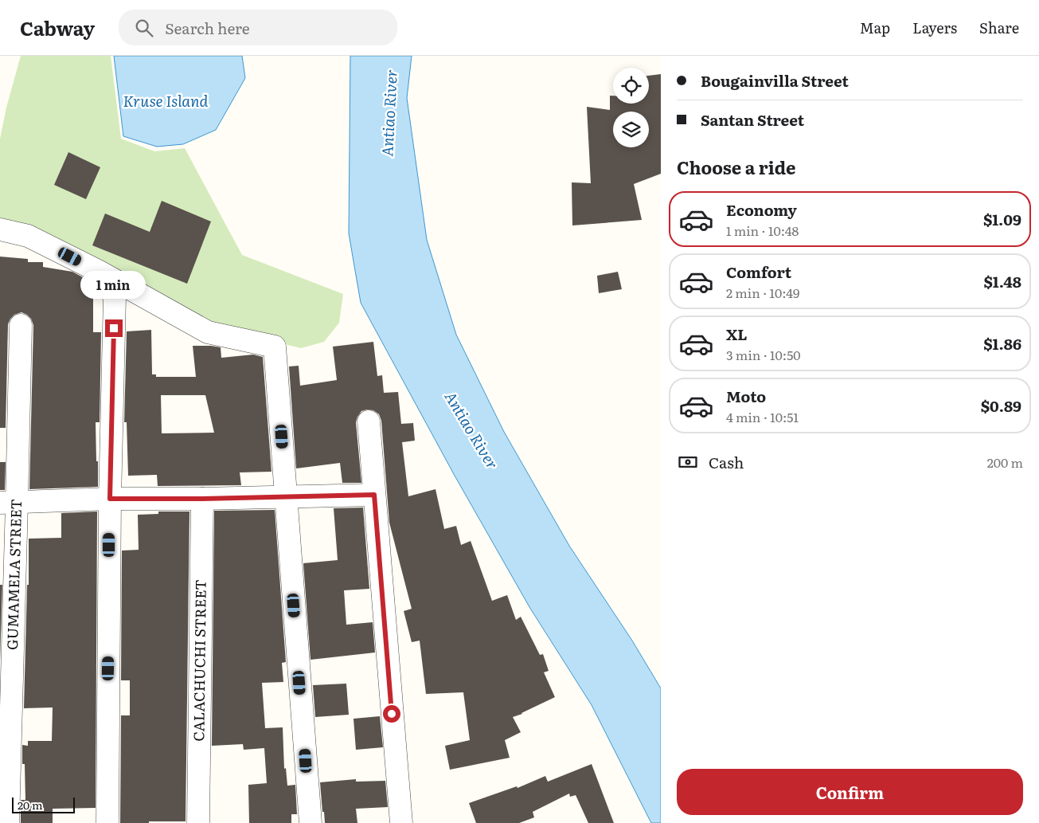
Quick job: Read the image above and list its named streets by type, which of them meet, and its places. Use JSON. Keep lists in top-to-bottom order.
{
  "streets": {
    "street": ["GUMAMELA STREET", "CALACHUCHI STREET"]
  },
  "water": ["Kruse Island", "Antiao River"],
  "scale_bar": "20 m",
  "page": {
    "header": "Cabway",
    "search": "Search here",
    "nav": ["Map", "Layers", "Share"],
    "banner": ["Bougainvilla Street", "Santan Street"],
    "heading": "Choose a ride",
    "list": [
      {
        "name": "Economy",
        "note": "1 min · 10:48",
        "value": "$1.09"
      },
      {
        "name": "Comfort",
        "note": "2 min · 10:49",
        "value": "$1.48"
      },
      {
        "name": "XL",
        "note": "3 min · 10:50",
        "value": "$1.86"
      },
      {
        "name": "Moto",
        "note": "4 min · 10:51",
        "value": "$0.89"
      }
    ],
    "bubble": "1 min",
    "pay": ["Cash", "200 m"],
    "buttons": "Confirm",
    "scale": "20 m"
  }
}
